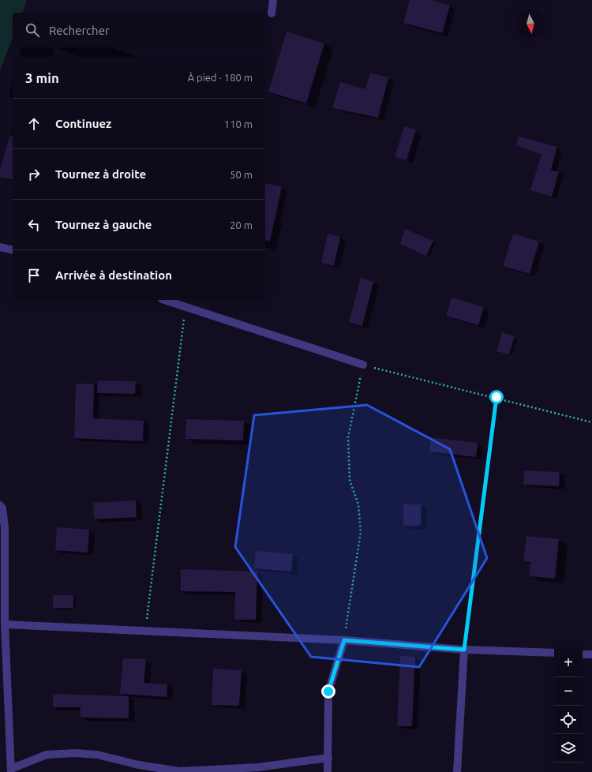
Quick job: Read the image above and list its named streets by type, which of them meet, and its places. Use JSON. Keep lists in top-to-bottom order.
{
  "north": "bottom",
  "page": {
    "search": "Rechercher",
    "heading": ["3 min", "À pied · 180 m"],
    "list": [
      ["Continuez", "110 m"],
      ["Tournez à droite", "50 m"],
      ["Tournez à gauche", "20 m"],
      "Arrivée à destination"
    ],
    "map_buttons": ["+", "−"]
  }
}
